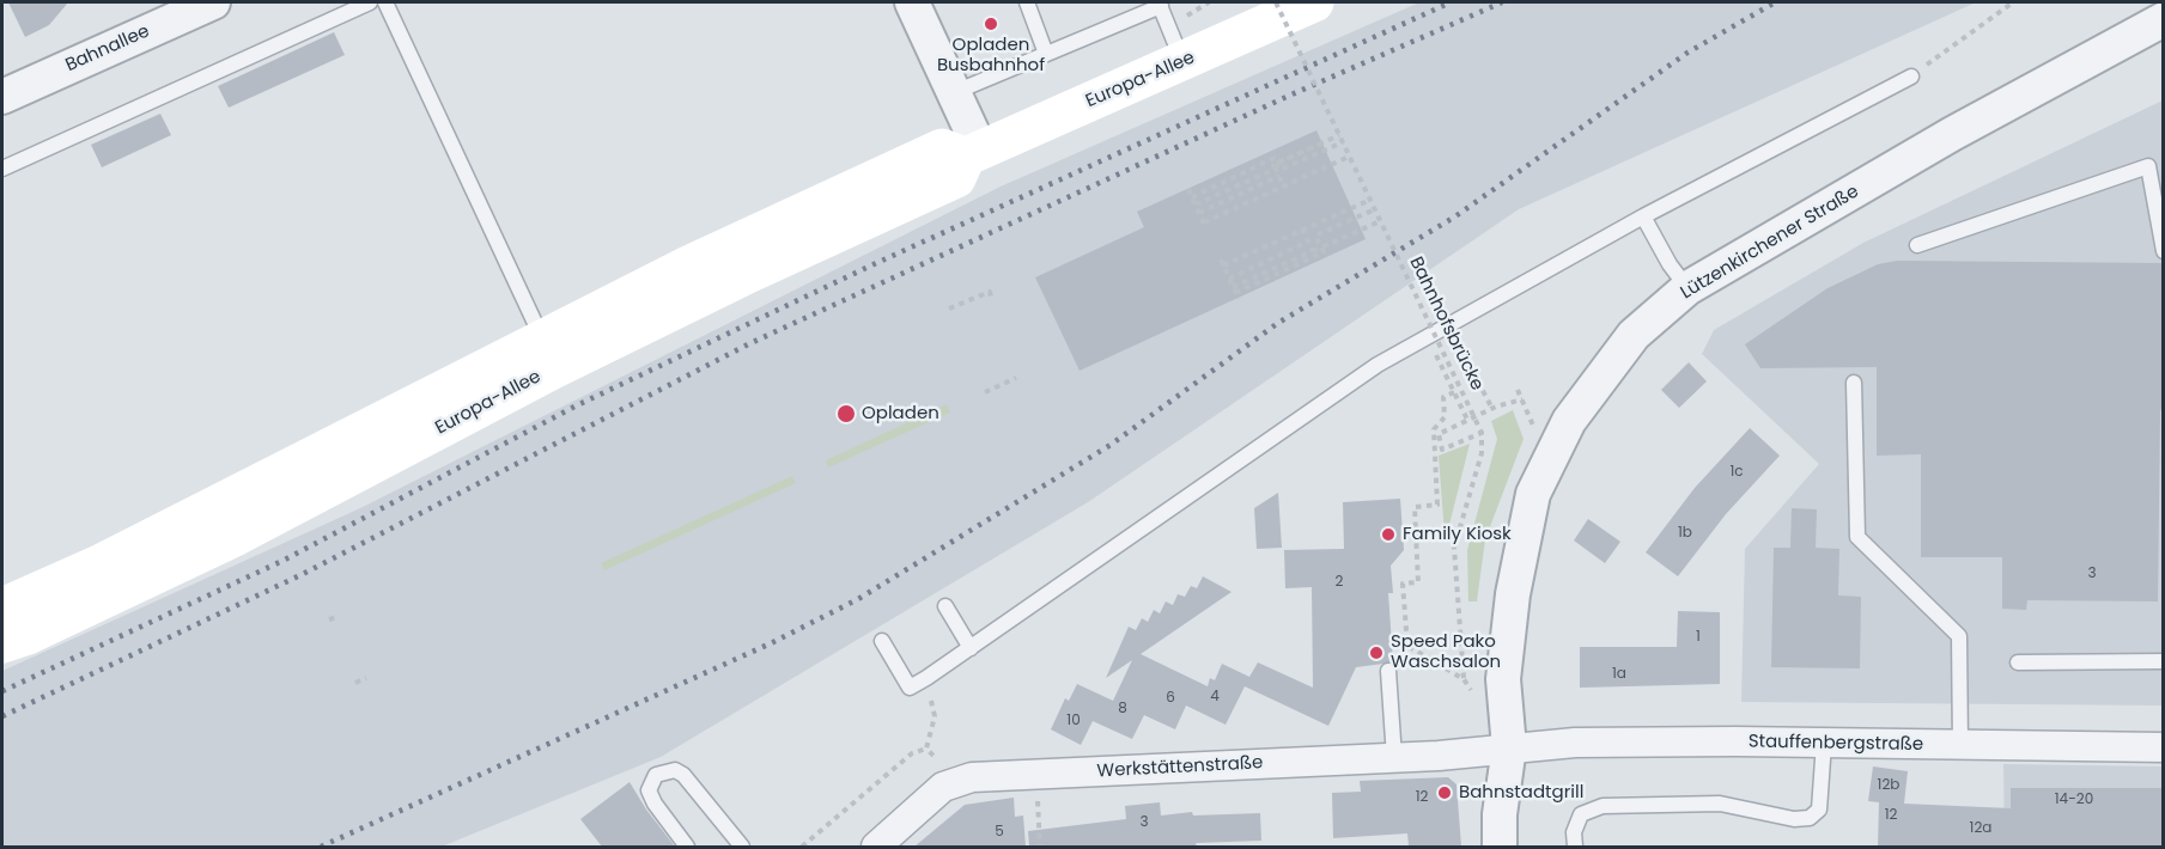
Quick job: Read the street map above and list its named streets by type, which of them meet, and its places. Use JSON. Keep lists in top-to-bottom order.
{
  "streets": {
    "main road": ["Europa-Allee"],
    "street": [
      "Bahnallee",
      "Lützenkirchener Straße",
      "Stauffenbergstraße",
      "Werkstättenstraße"
    ],
    "path": ["Bahnhofsbrücke"]
  },
  "crossings": [
    ["Lützenkirchener Straße", "Stauffenbergstraße"],
    ["Lützenkirchener Straße", "Werkstättenstraße"],
    ["Stauffenbergstraße", "Werkstättenstraße"]
  ],
  "places": [
    "Opladen Busbahnhof",
    "Opladen",
    "Family Kiosk",
    "Speed Pako Waschsalon",
    "Bahnstadtgrill"
  ],
  "house_numbers": [
    "1c",
    "1b",
    "3",
    "2",
    "1",
    "1a",
    "4",
    "6",
    "8",
    "10",
    "12b",
    "12",
    "14-20",
    "12",
    "3",
    "12a",
    "5"
  ]
}
